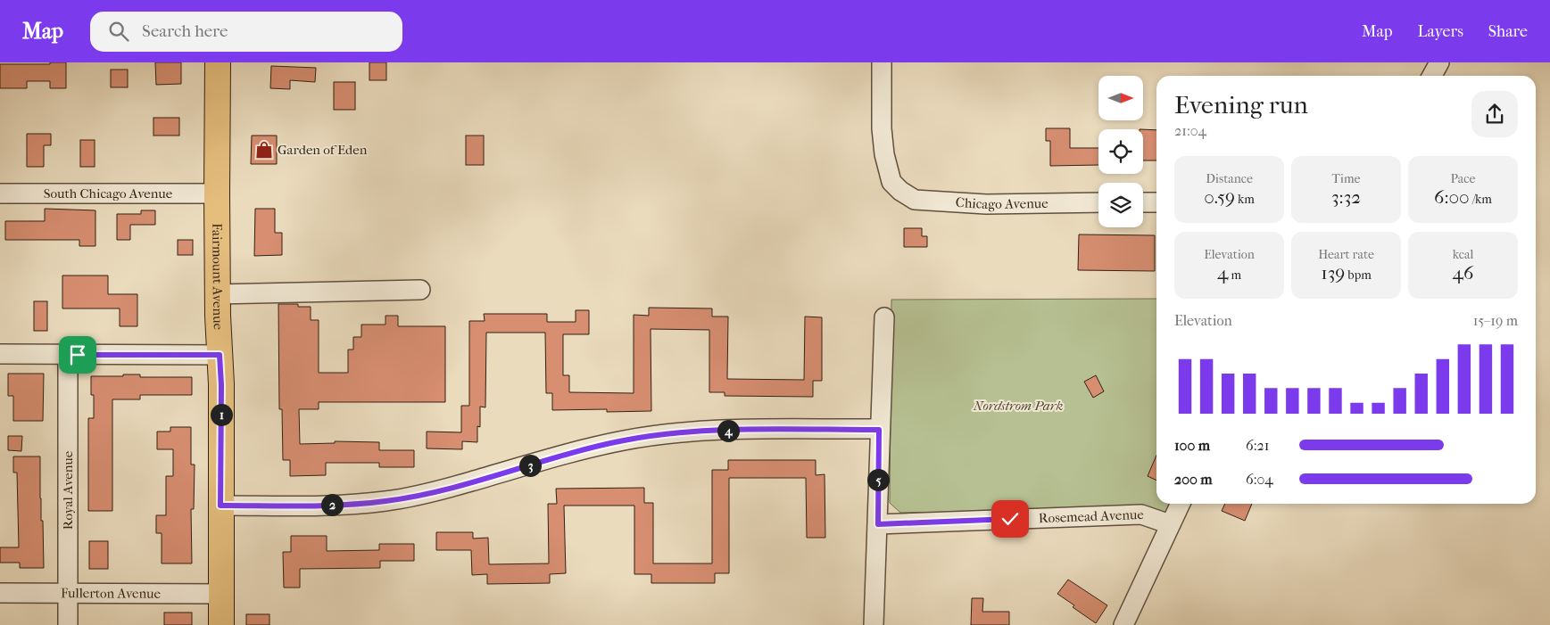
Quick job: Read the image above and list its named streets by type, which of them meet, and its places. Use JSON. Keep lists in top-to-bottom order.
{
  "streets": {
    "main road": ["Fairmount Avenue"],
    "street": [
      "South Chicago Avenue",
      "Chicago Avenue",
      "Royal Avenue",
      "Rosemead Avenue",
      "Fullerton Avenue"
    ]
  },
  "crossings": [
    ["South Chicago Avenue", "Fairmount Avenue"],
    ["Fairmount Avenue", "Fullerton Avenue"],
    ["Royal Avenue", "Fullerton Avenue"]
  ],
  "parks": ["Nordstrom Park"],
  "places": {
    "shop": ["Garden of Eden"]
  },
  "north": "right",
  "page": {
    "header": "Map",
    "search": "Search here",
    "nav": ["Map", "Layers", "Share"],
    "heading": ["Evening run", "21:04"],
    "stats": [
      ["Distance", "0.59 km"],
      ["Time", "3:32"],
      ["Pace", "6:00 /km"],
      ["Elevation", "4 m"],
      ["Heart rate", "139 bpm"],
      ["kcal", "46"]
    ],
    "chart": ["Elevation", "15–19 m"],
    "pins": [
      "1",
      "4",
      "3",
      "5",
      "2"
    ],
    "list": [
      {
        "name": "100 m",
        "note": "6:21"
      },
      {
        "name": "200 m",
        "note": "6:04"
      }
    ]
  }
}
